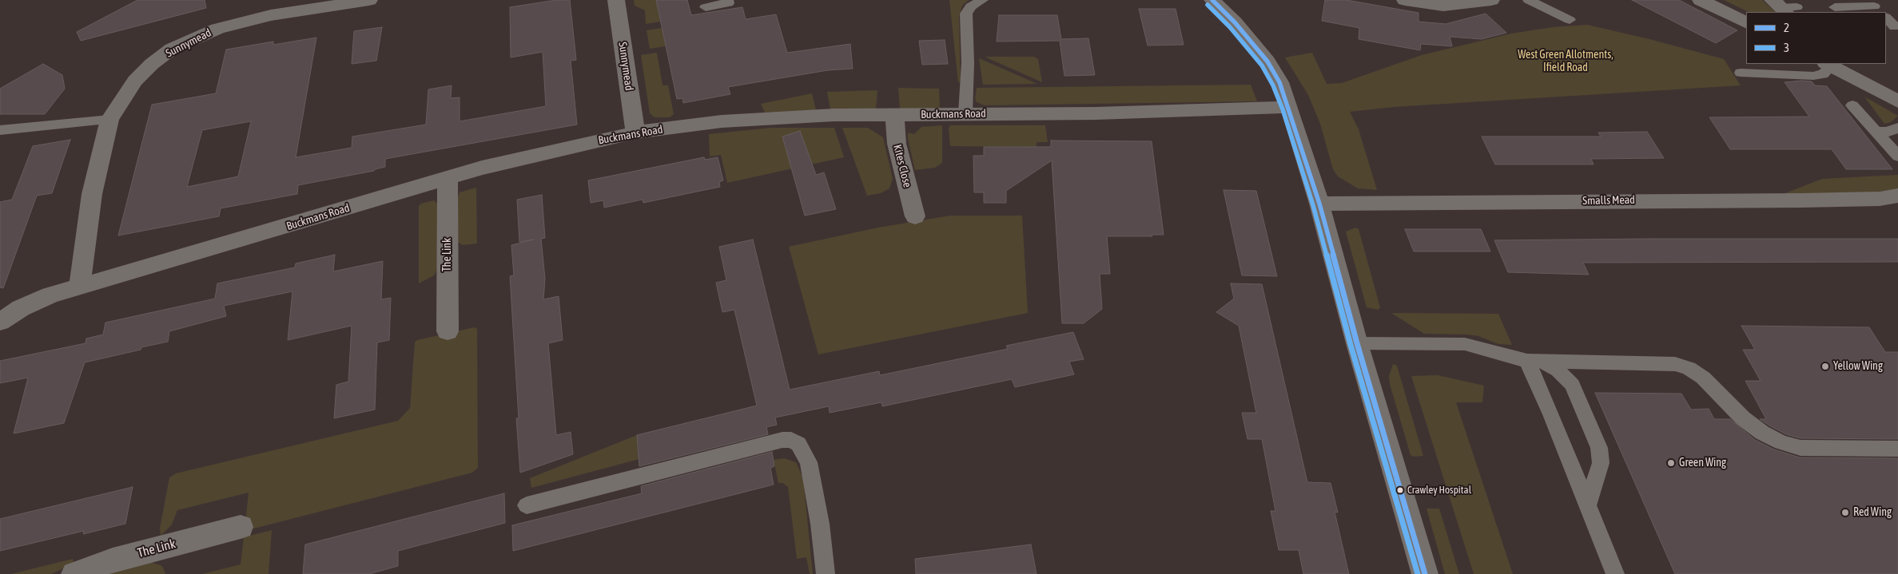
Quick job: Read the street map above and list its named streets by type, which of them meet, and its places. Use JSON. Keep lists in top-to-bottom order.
{
  "streets": {
    "street": [
      "Sunnymead",
      "Buckmans Road",
      "Kites Close",
      "Smalls Mead",
      "The Link"
    ]
  },
  "crossings": [
    ["Sunnymead", "Buckmans Road"],
    ["Buckmans Road", "Kites Close"],
    ["Buckmans Road", "The Link"]
  ],
  "parks": ["West Green Allotments, Ifield Road"],
  "places": [
    "Yellow Wing",
    "Green Wing",
    "Crawley Hospital",
    "Red Wing"
  ],
  "lines": ["transit line 2", "transit line 3"],
  "legend": ["2", "3"]
}
